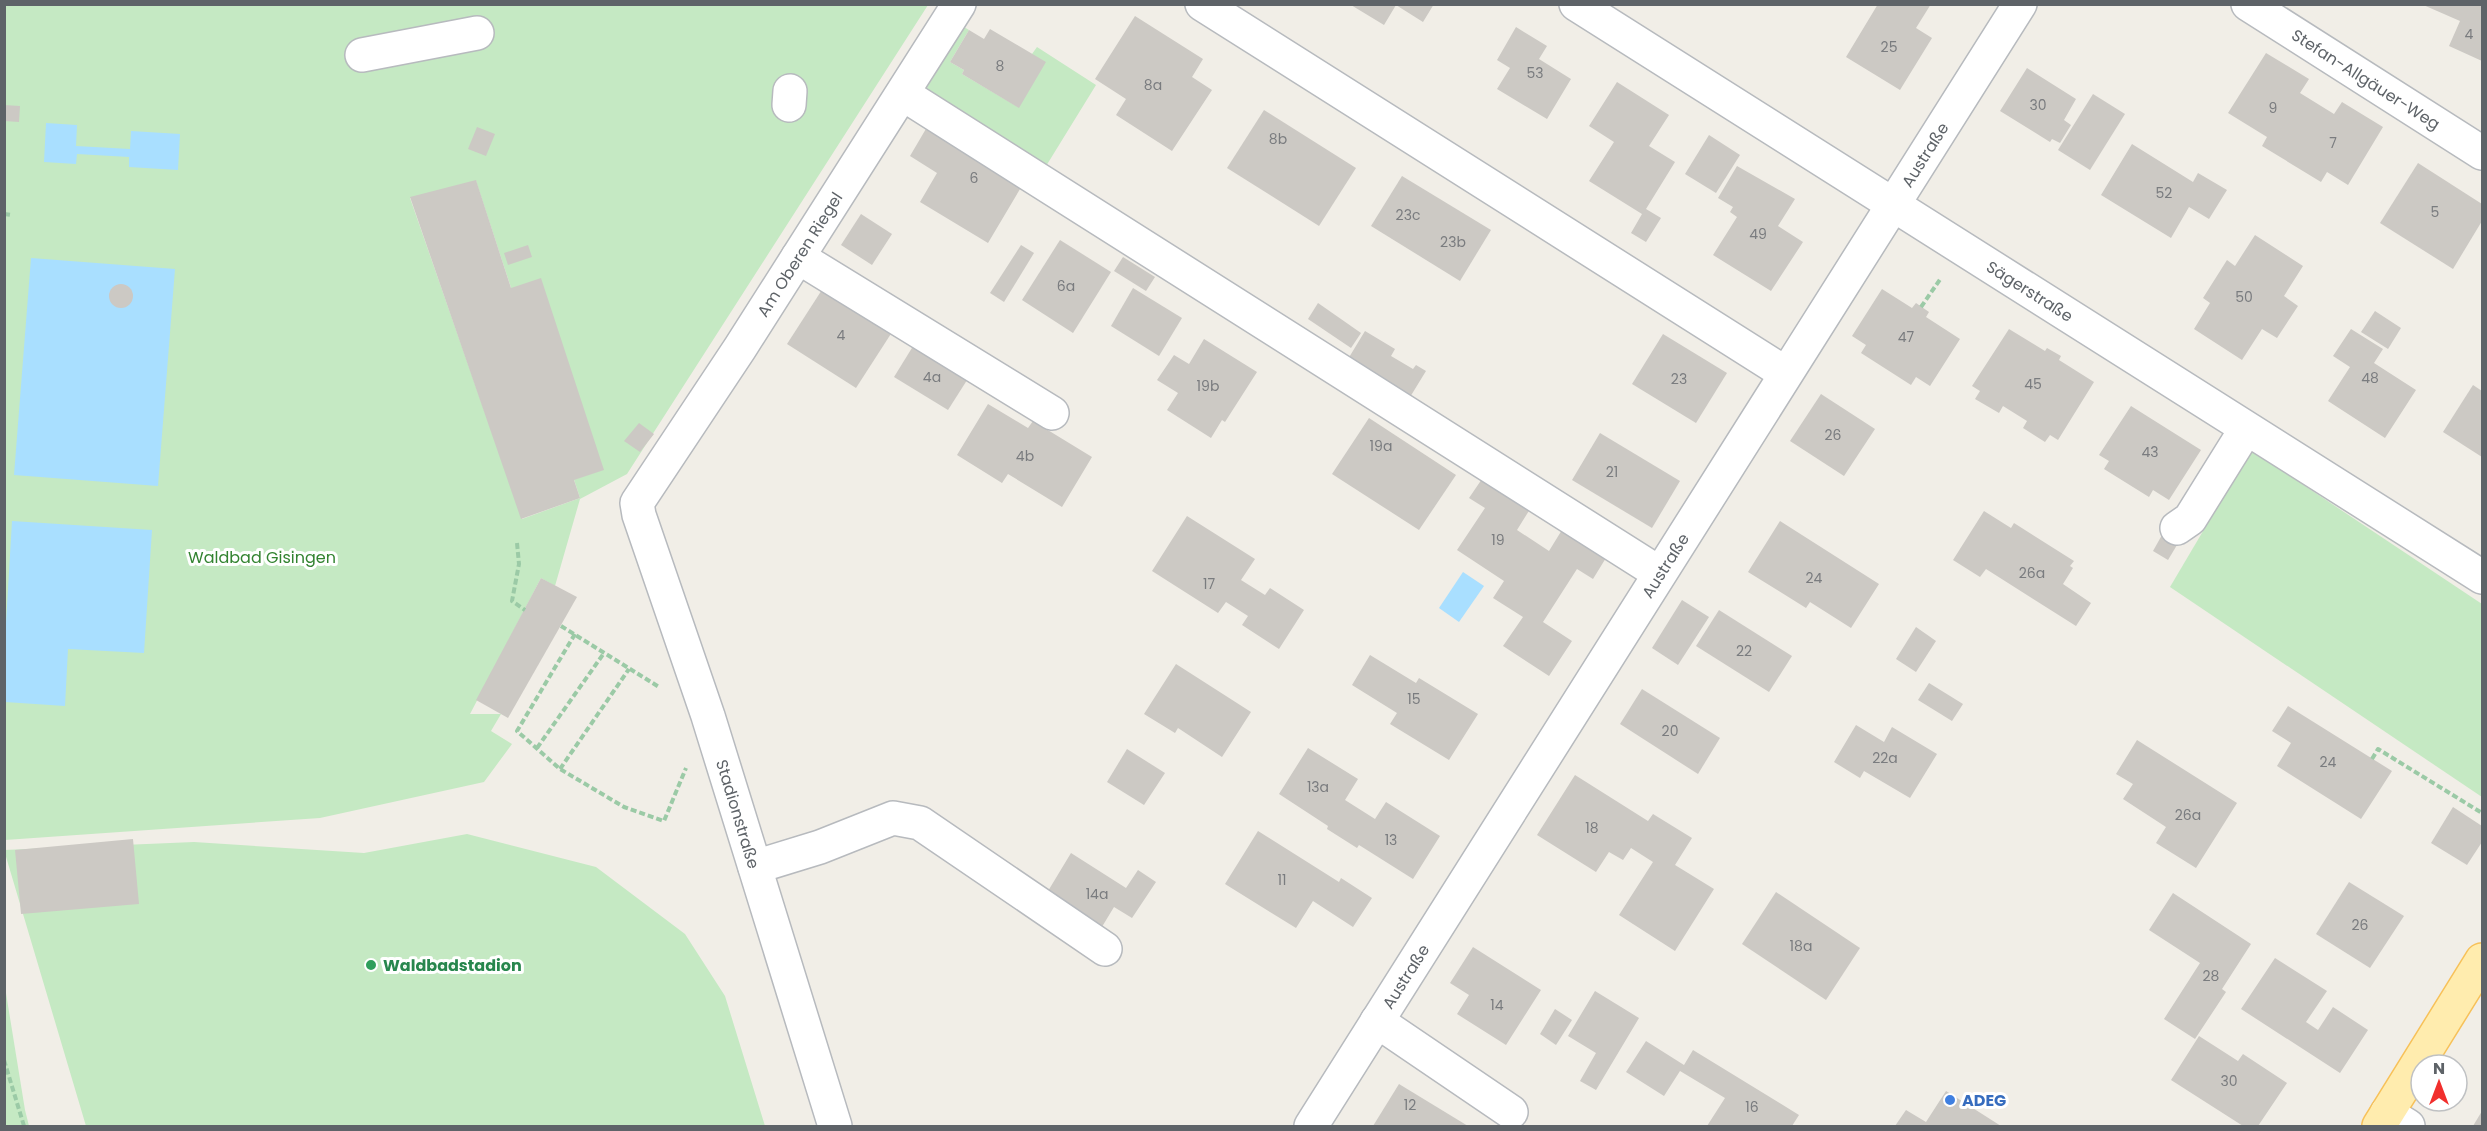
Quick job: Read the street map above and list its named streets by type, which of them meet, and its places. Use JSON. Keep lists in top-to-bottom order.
{
  "streets": {
    "street": [
      "Stefan-Allgäuer-Weg",
      "Austraße",
      "Am Oberen Riegel",
      "Sägerstraße",
      "Stadionstraße"
    ]
  },
  "crossings": [
    ["Austraße", "Sägerstraße"],
    ["Am Oberen Riegel", "Stadionstraße"]
  ],
  "parks": ["Waldbad Gisingen"],
  "places": ["Waldbadstadion", "ADEG"],
  "house_numbers": [
    "4",
    "25",
    "8",
    "53",
    "8a",
    "30",
    "9",
    "8b",
    "7",
    "6",
    "52",
    "5",
    "23c",
    "49",
    "23b",
    "6a",
    "50",
    "4",
    "47",
    "4a",
    "48",
    "23",
    "45",
    "19b",
    "26",
    "19a",
    "43",
    "4b",
    "21",
    "19",
    "26a",
    "24",
    "17",
    "22",
    "15",
    "20",
    "22a",
    "24",
    "13a",
    "26a",
    "18",
    "13",
    "11",
    "14a",
    "26",
    "18a",
    "28",
    "14",
    "30",
    "12",
    "16"
  ],
  "north": "top"
}
